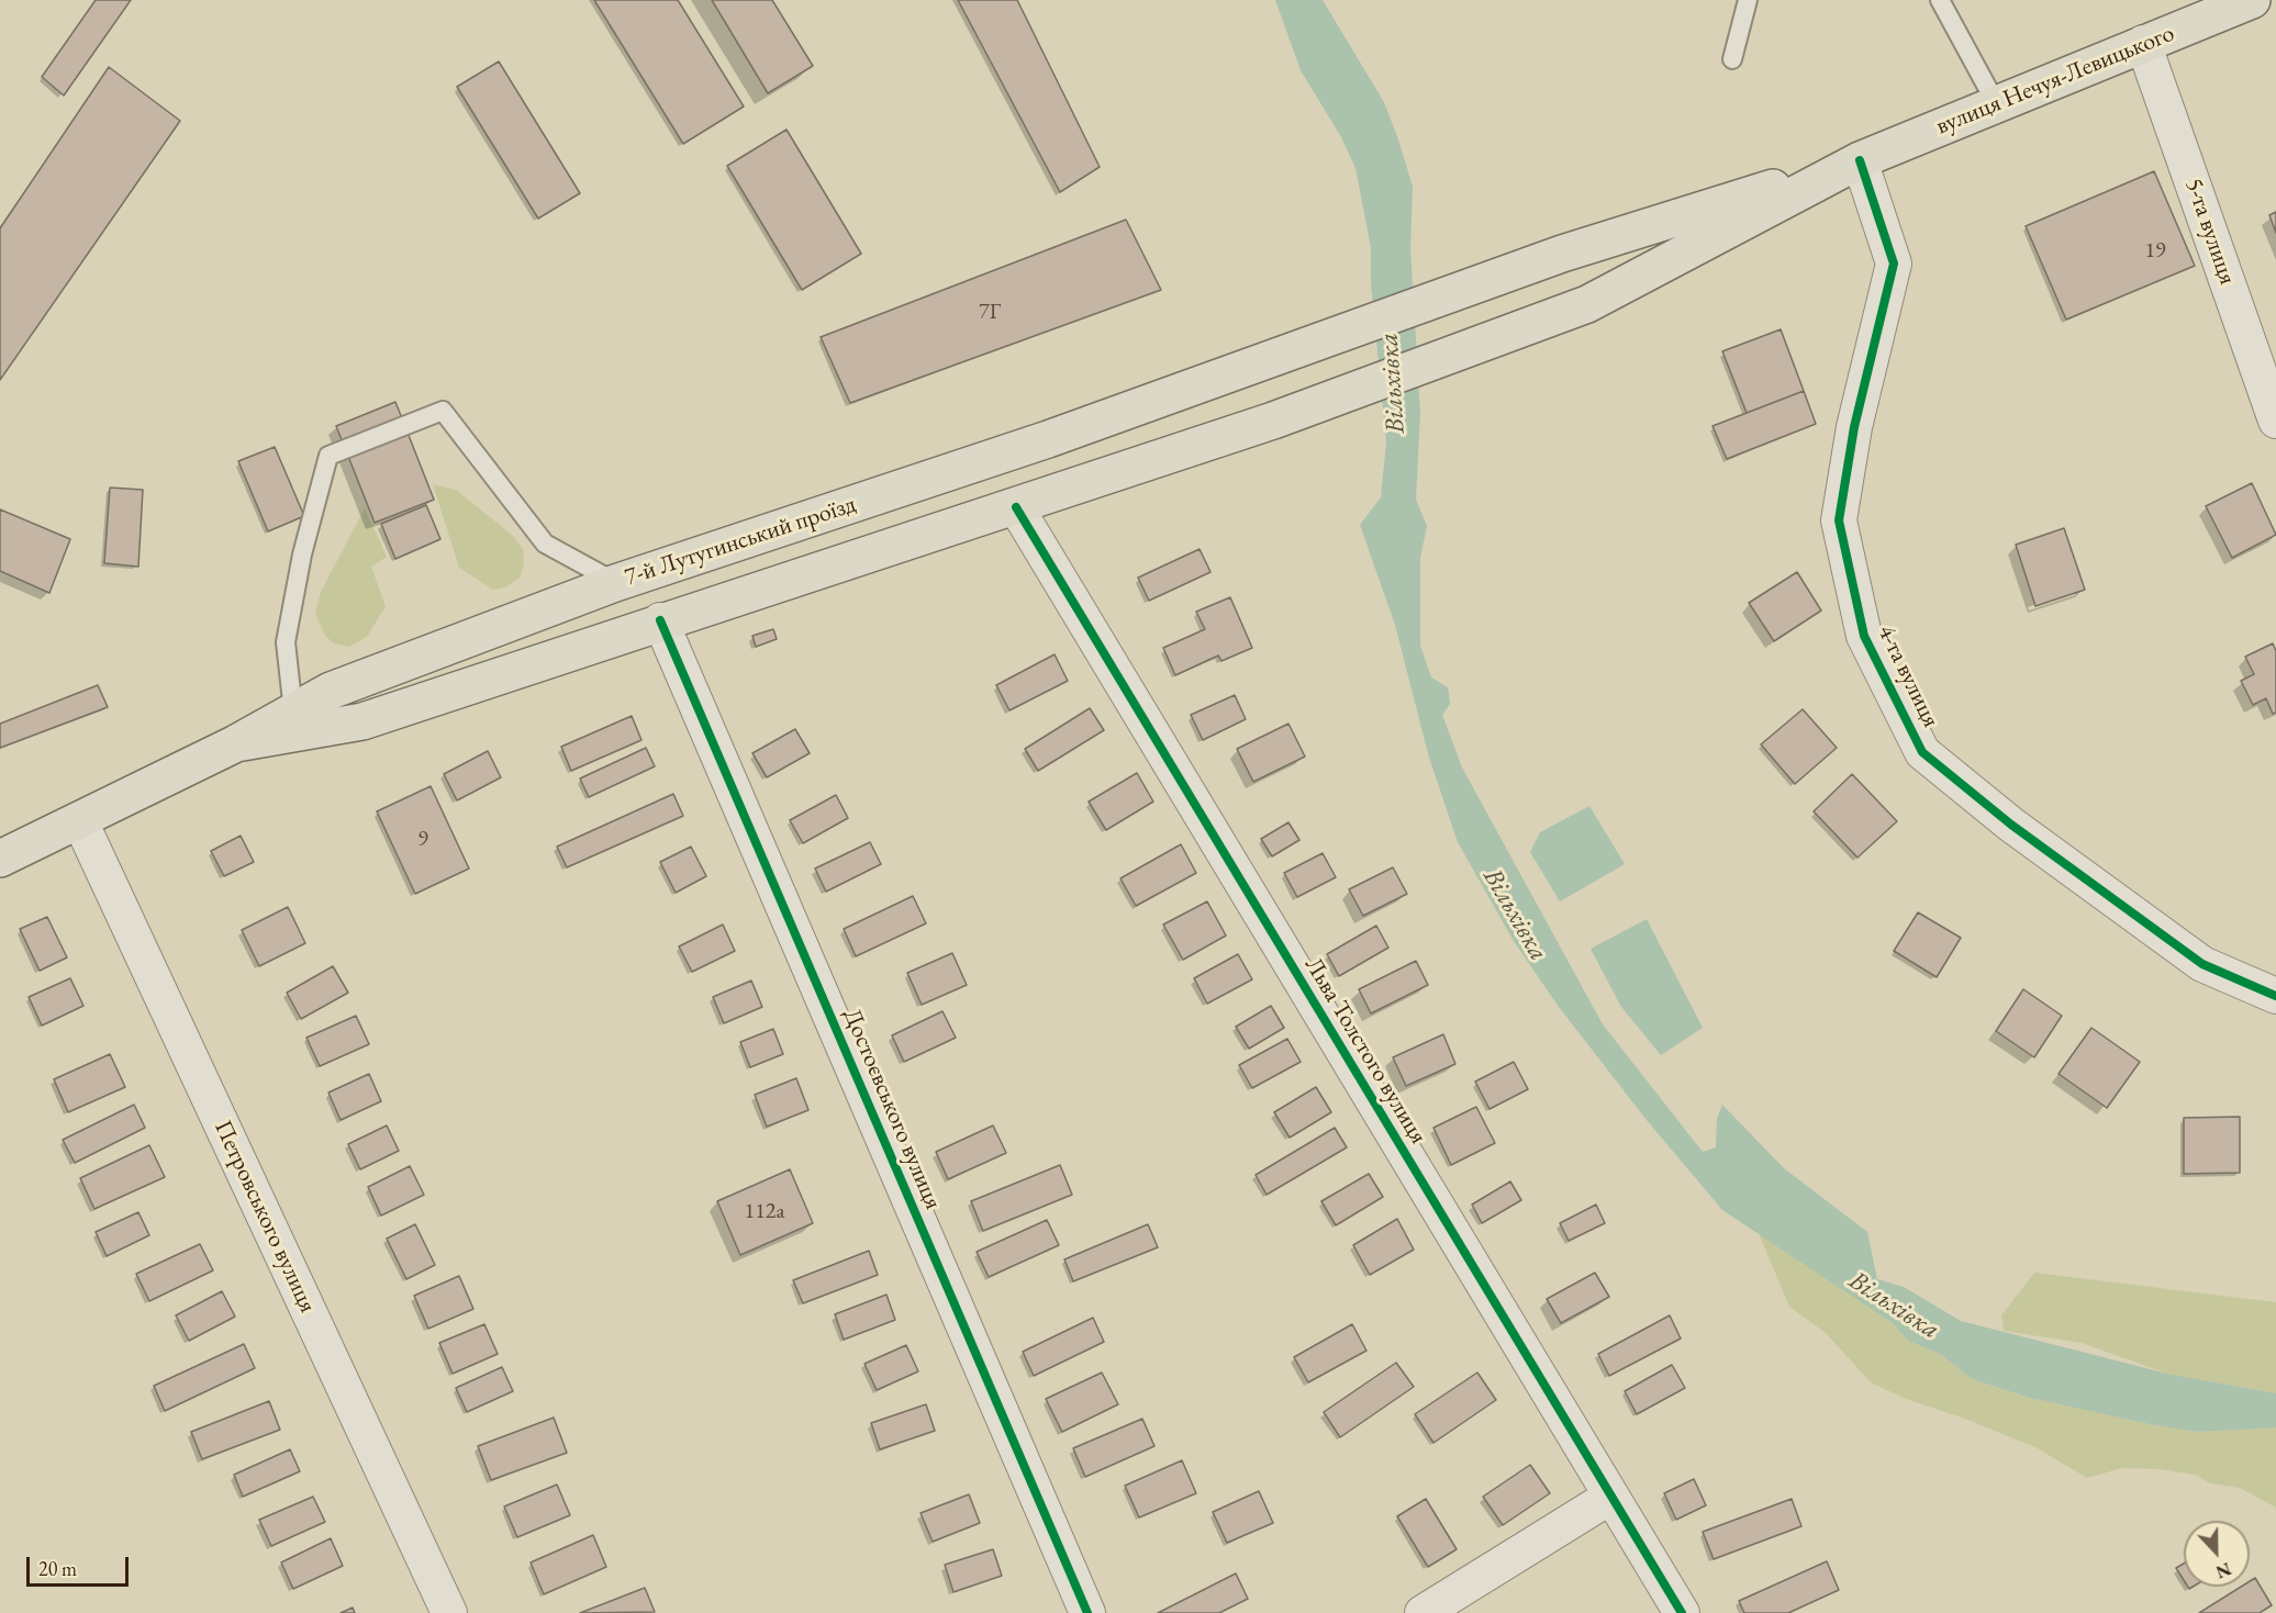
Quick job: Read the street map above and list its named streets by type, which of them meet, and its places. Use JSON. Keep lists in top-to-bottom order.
{
  "streets": {
    "main road": ["вулиця Нечуя-Левицького", "7-й Лутугинський проїзд"],
    "street": [
      "5-та вулиця",
      "4-та вулиця",
      "Льва Толстого вулиця",
      "Достоєвського вулиця",
      "Петровського вулиця"
    ]
  },
  "crossings": [
    ["вулиця Нечуя-Левицького", "5-та вулиця"],
    ["вулиця Нечуя-Левицького", "7-й Лутугинський проїзд"],
    ["вулиця Нечуя-Левицького", "4-та вулиця"],
    ["7-й Лутугинський проїзд", "Льва Толстого вулиця"],
    ["7-й Лутугинський проїзд", "Достоєвського вулиця"],
    ["7-й Лутугинський проїзд", "Петровського вулиця"]
  ],
  "water": ["Вільхівка"],
  "house_numbers": [
    "19",
    "7Г",
    "9",
    "112а"
  ],
  "scale_bar": "20 m",
  "north": "bottom"
}
